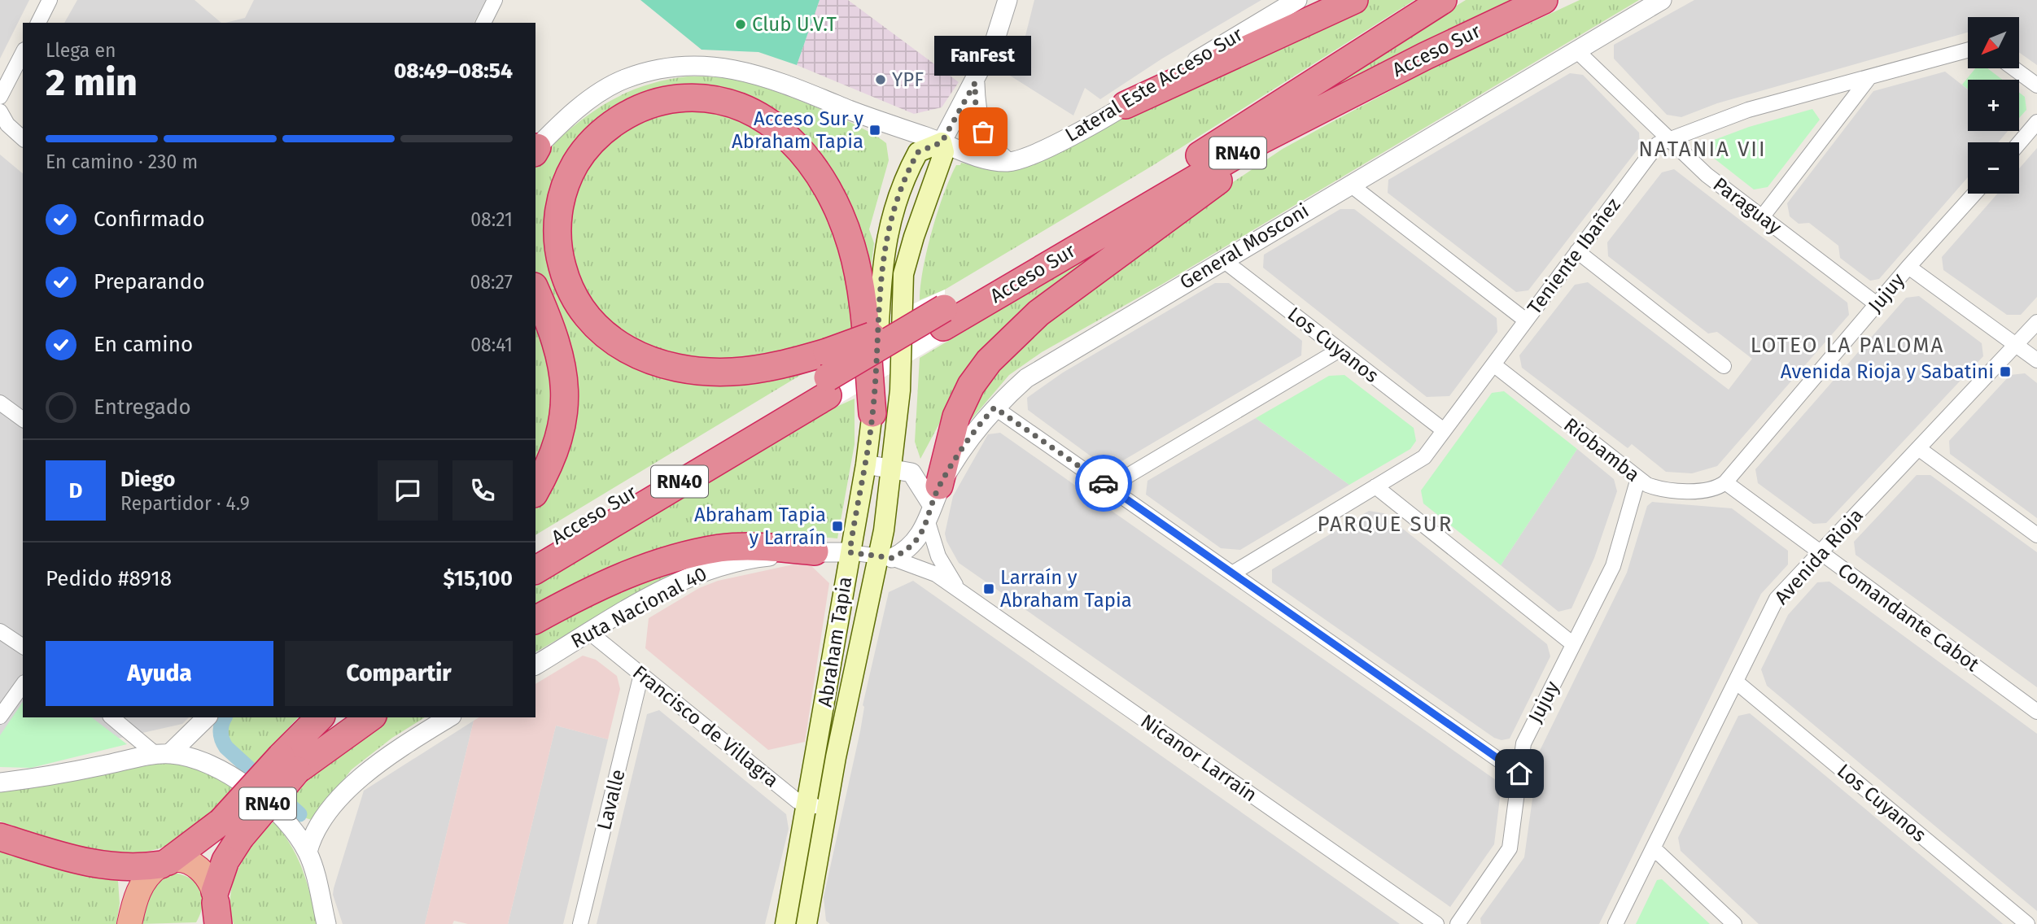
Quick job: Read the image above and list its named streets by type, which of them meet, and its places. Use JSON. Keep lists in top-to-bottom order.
{
  "streets": {
    "highway": ["Acceso Sur", "RN40"],
    "main road": ["Abraham Tapia"],
    "street": [
      "Lateral Este Acceso Sur",
      "Paraguay",
      "General Mosconi",
      "Teniente Ibañez",
      "Jujuy",
      "Los Cuyanos",
      "Riobamba",
      "Avenida Rioja",
      "Ruta Nacional 40",
      "Comandante Cabot",
      "Francisco de Villagra",
      "Nicanor Larraín",
      "Lavalle"
    ]
  },
  "crossings": [
    ["Lateral Este Acceso Sur", "Abraham Tapia"],
    ["Paraguay", "General Mosconi"],
    ["Paraguay", "Teniente Ibañez"],
    ["Paraguay", "Jujuy"],
    ["General Mosconi", "Los Cuyanos"],
    ["General Mosconi", "Abraham Tapia"],
    ["General Mosconi", "Nicanor Larraín"],
    ["Teniente Ibañez", "Los Cuyanos"],
    ["Teniente Ibañez", "Riobamba"],
    ["Jujuy", "Riobamba"],
    ["Jujuy", "Comandante Cabot"],
    ["Los Cuyanos", "Avenida Rioja"],
    ["Riobamba", "Comandante Cabot"],
    ["Avenida Rioja", "Comandante Cabot"],
    ["Ruta Nacional 40", "Abraham Tapia"],
    ["Ruta Nacional 40", "Francisco de Villagra"],
    ["Ruta Nacional 40", "Nicanor Larraín"],
    ["Abraham Tapia", "Francisco de Villagra"],
    ["Abraham Tapia", "Nicanor Larraín"],
    ["Francisco de Villagra", "Lavalle"]
  ],
  "districts": ["NATANIA VII", "LOTEO LA PALOMA", "PARQUE SUR"],
  "places": {
    "other": ["Club U.V.T", "YPF", "FanFest"],
    "transit": [
      "Acceso Sur y Abraham Tapia",
      "Avenida Rioja y Sabatini",
      "Abraham Tapia y Larraín",
      "Larraín y Abraham Tapia"
    ]
  },
  "north": "bottom left",
  "page": {
    "map_buttons": ["+", "−"],
    "heading": ["2 min", "Llega en", "08:49–08:54"],
    "panel": [
      "Diego",
      "Repartidor · 4.9",
      "Pedido #8918",
      "$15,100"
    ],
    "bubble": "FanFest",
    "bar": "En camino · 230 m",
    "list": [
      ["Confirmado", "08:21"],
      ["Preparando", "08:27"],
      ["En camino", "08:41"],
      "Entregado"
    ],
    "round": "D",
    "buttons": ["Ayuda", "Compartir"]
  }
}
